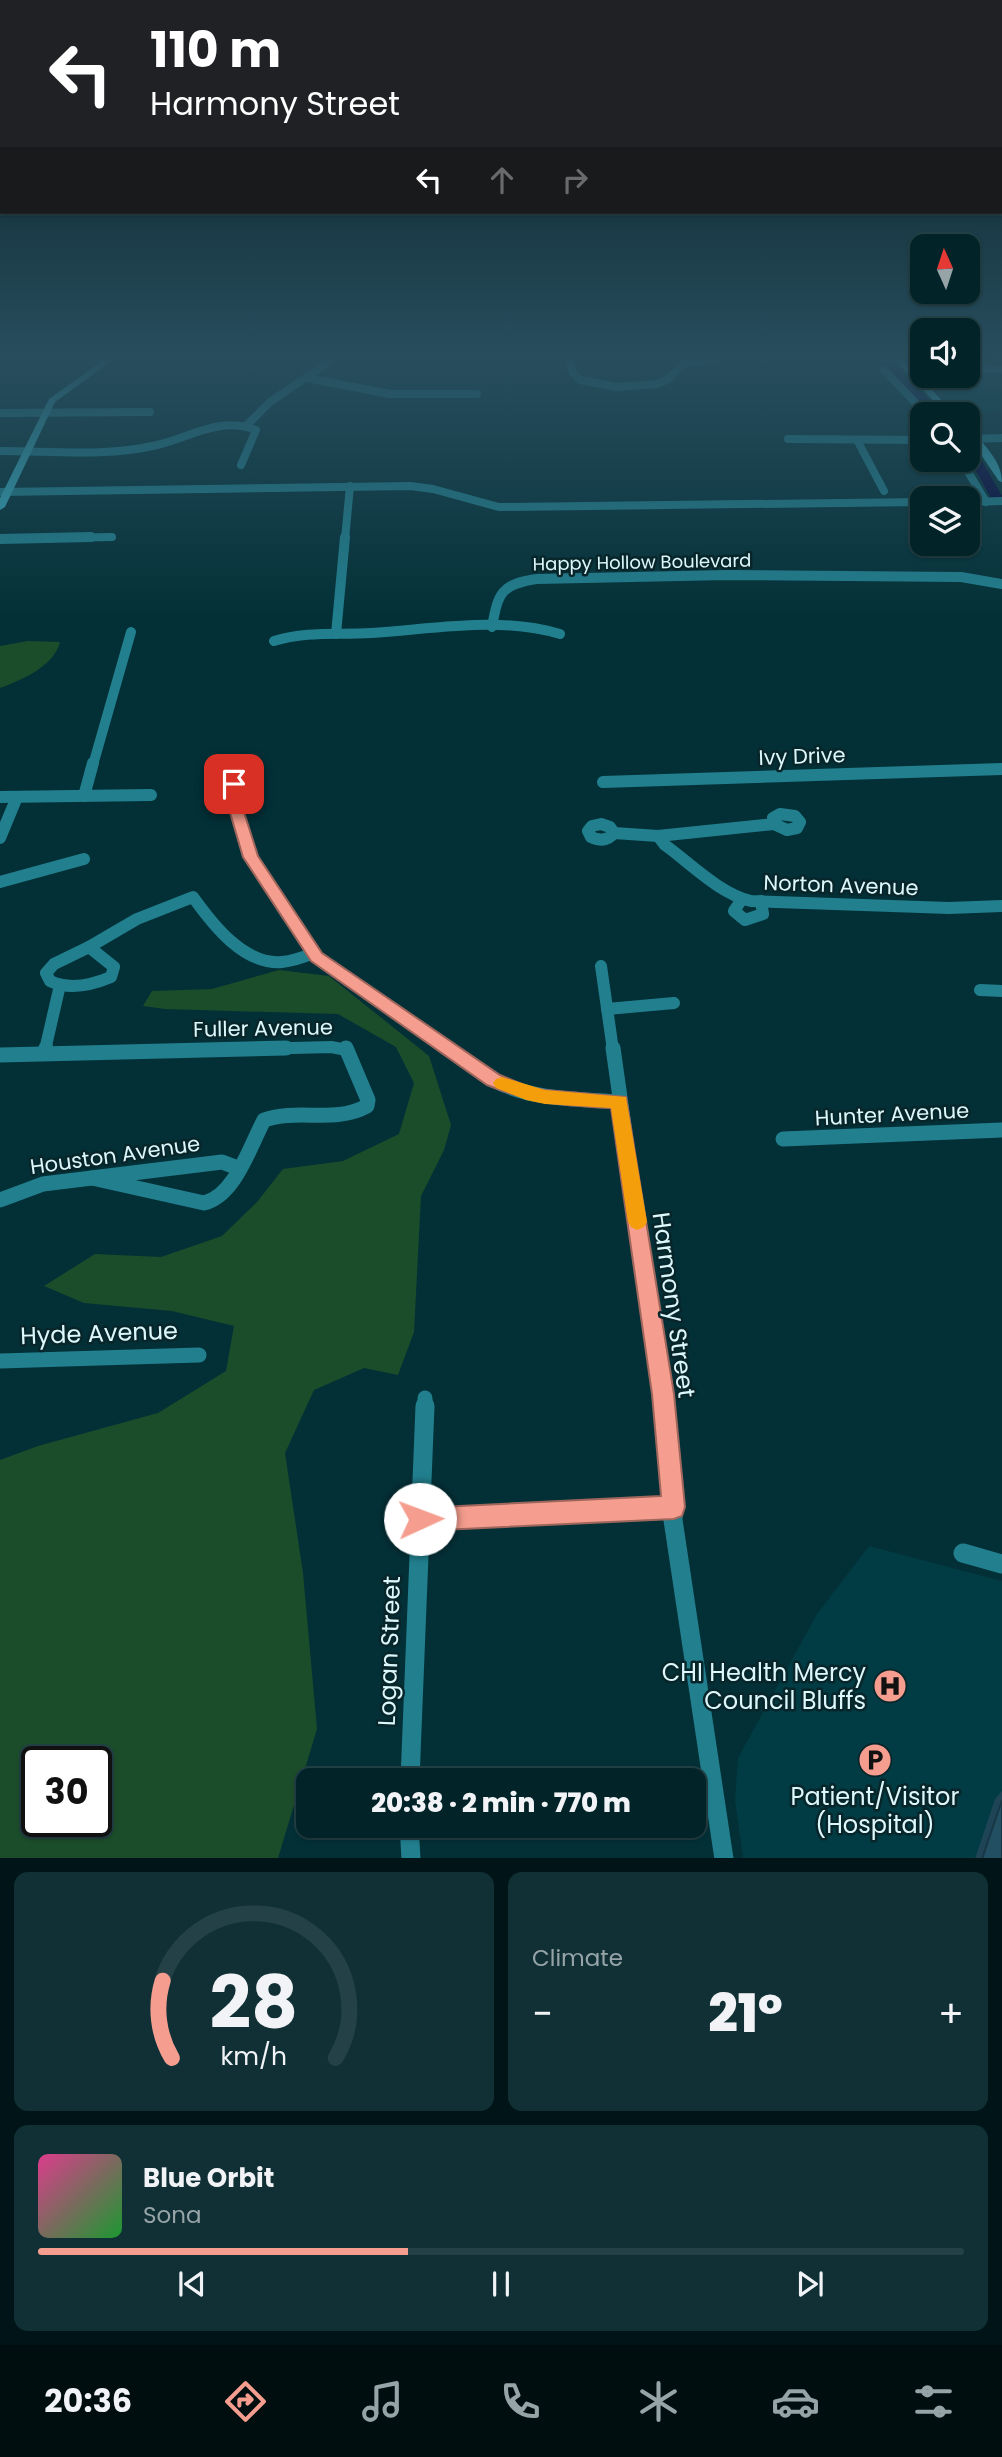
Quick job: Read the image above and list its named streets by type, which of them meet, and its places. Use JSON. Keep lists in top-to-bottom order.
{
  "streets": {
    "street": [
      "Happy Hollow Boulevard",
      "Ivy Drive",
      "Norton Avenue",
      "Fuller Avenue",
      "Hunter Avenue",
      "Houston Avenue",
      "Harmony Street",
      "Hyde Avenue",
      "Logan Street"
    ]
  },
  "crossings": [
    ["Fuller Avenue", "Houston Avenue"]
  ],
  "places": {
    "hospital": ["CHI Health Mercy Council Bluffs"],
    "parking": ["Patient/Visitor (Hospital)"]
  },
  "north": "top",
  "page": {
    "turn": ["110 m", "Harmony Street"],
    "limit": "30",
    "trip": "20:38 · 2 min · 770 m",
    "tile": "Climate",
    "heat": ["−", "21°", "+"],
    "song": ["Blue Orbit", "Sona"],
    "tabs": "20:36",
    "gauge": ["28", "km/h"]
  }
}
